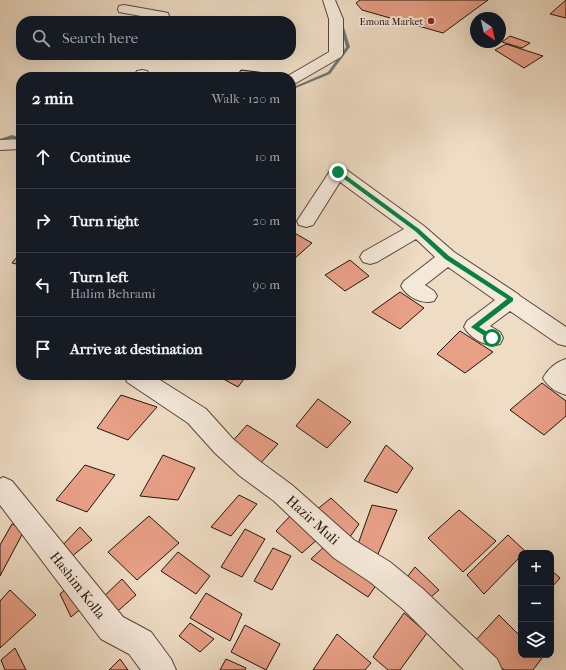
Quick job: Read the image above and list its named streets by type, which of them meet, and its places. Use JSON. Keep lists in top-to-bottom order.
{
  "streets": {
    "street": ["Hazir Muli", "Hashim Kolla"]
  },
  "places": ["Emona Market"],
  "north": "bottom right",
  "page": {
    "search": "Search here",
    "heading": ["2 min", "Walk · 120 m"],
    "list": [
      ["Continue", "10 m"],
      ["Turn right", "20 m"],
      ["Turn left", "Halim Behrami", "90 m"],
      "Arrive at destination"
    ],
    "map_buttons": ["+", "−"]
  }
}
